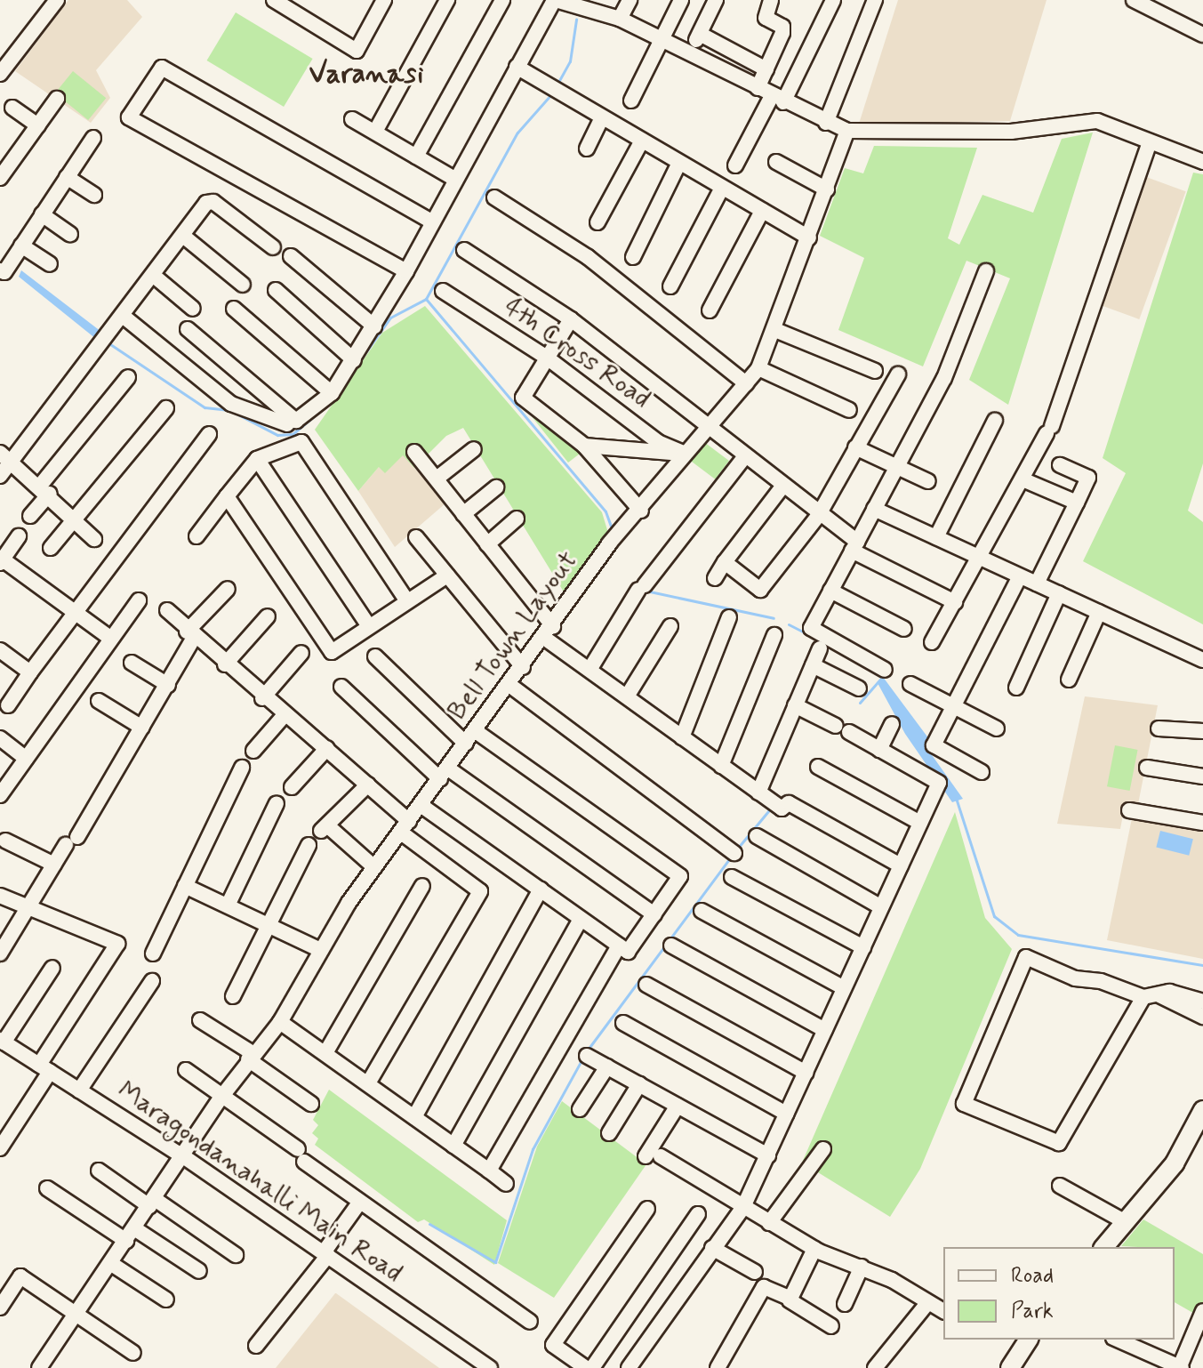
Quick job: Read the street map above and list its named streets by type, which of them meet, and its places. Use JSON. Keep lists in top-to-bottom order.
{
  "streets": {
    "street": ["4th Cross Road", "Bell Town Layout", "Maragondanahalli Main Road"]
  },
  "crossings": [
    ["4th Cross Road", "Bell Town Layout"],
    ["Bell Town Layout", "Maragondanahalli Main Road"]
  ],
  "districts": ["Varanasi"],
  "legend": ["Road", "Park"]
}
